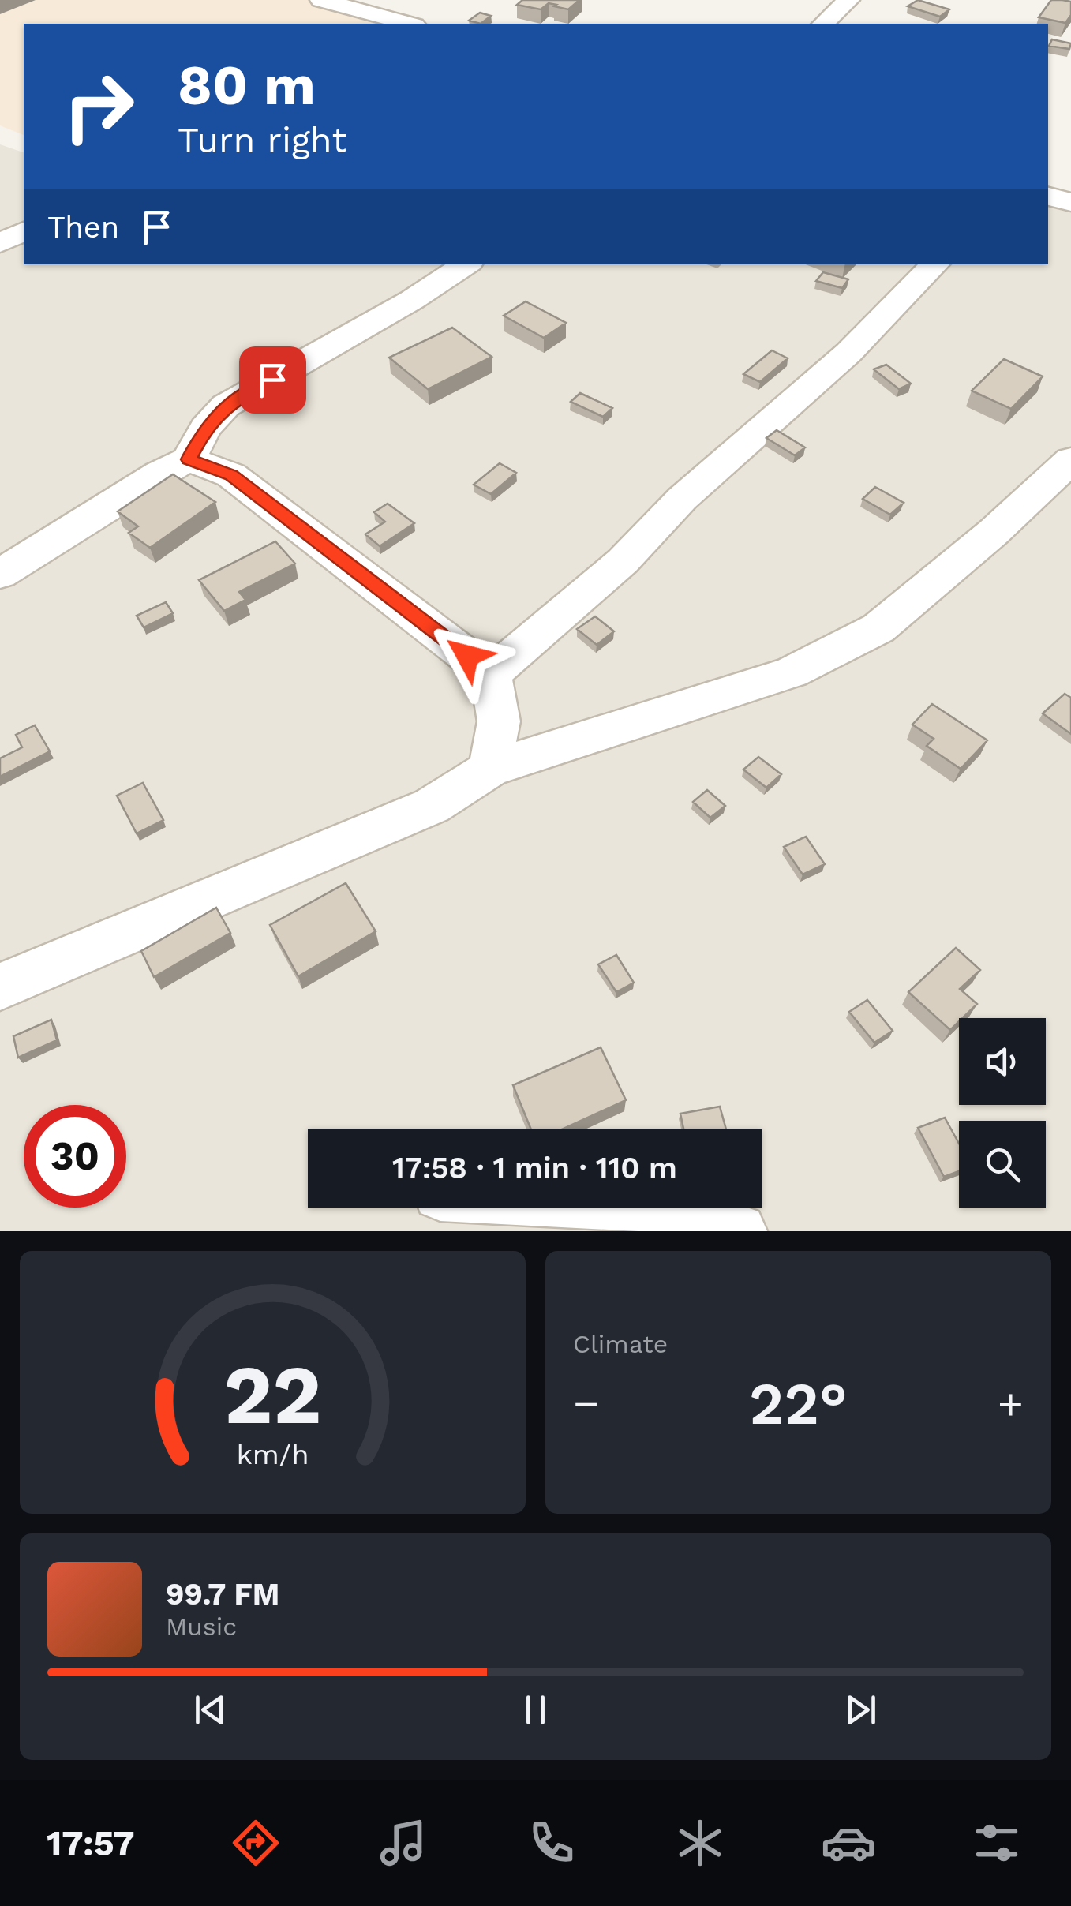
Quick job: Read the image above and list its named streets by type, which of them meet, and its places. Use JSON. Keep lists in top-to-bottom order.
{
  "page": {
    "turn": ["80 m", "Turn right"],
    "then": "Then",
    "limit": "30",
    "trip": "17:58 · 1 min · 110 m",
    "tile": "Climate",
    "heat": ["−", "22°", "+"],
    "song": ["99.7 FM", "Music"],
    "tabs": "17:57",
    "gauge": ["22", "km/h"]
  }
}
